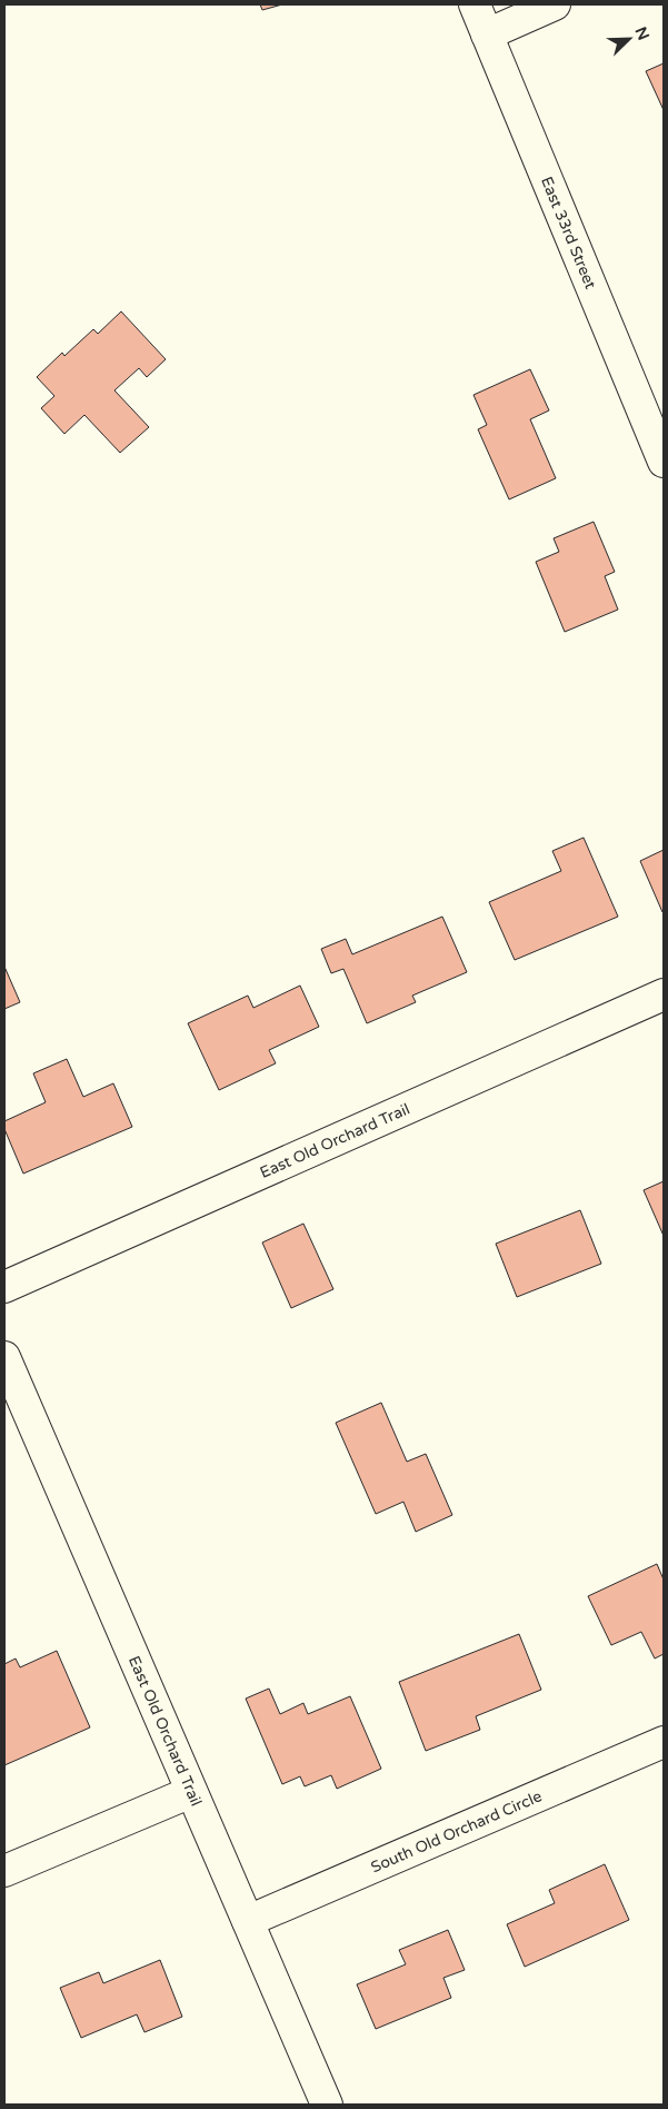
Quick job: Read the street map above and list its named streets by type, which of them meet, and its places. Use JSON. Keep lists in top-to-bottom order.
{
  "streets": {
    "street": ["East 33rd Street", "East Old Orchard Trail", "South Old Orchard Circle"]
  },
  "crossings": [
    ["East Old Orchard Trail", "South Old Orchard Circle"]
  ],
  "north": "top right"
}
